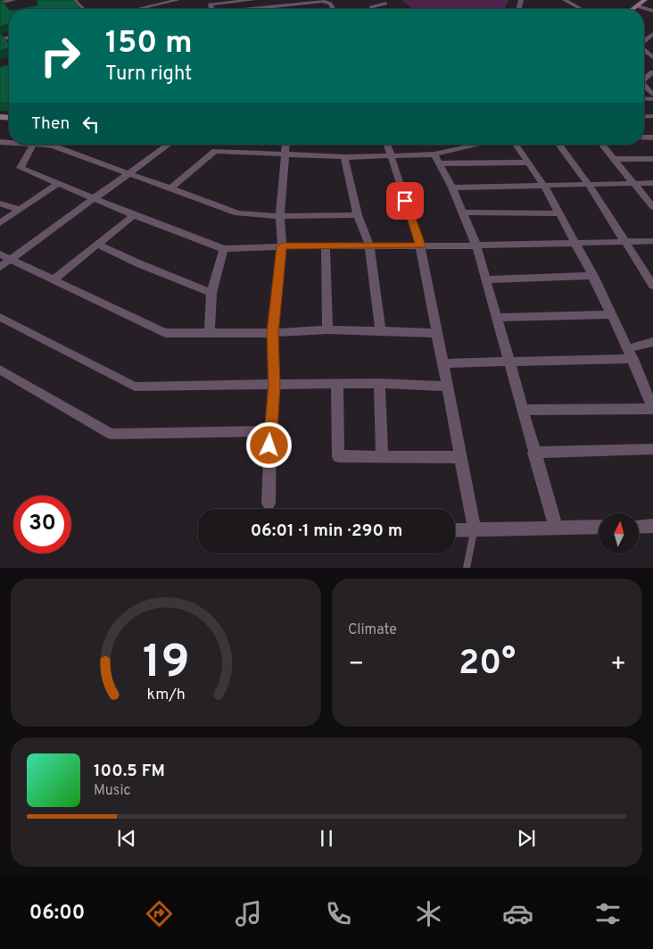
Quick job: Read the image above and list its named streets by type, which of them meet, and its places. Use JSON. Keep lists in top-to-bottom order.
{
  "north": "top",
  "page": {
    "turn": ["150 m", "Turn right"],
    "then": "Then",
    "limit": "30",
    "trip": "06:01 · 1 min · 290 m",
    "tile": "Climate",
    "heat": ["−", "20°", "+"],
    "song": ["100.5 FM", "Music"],
    "tabs": "06:00",
    "gauge": ["19", "km/h"]
  }
}
